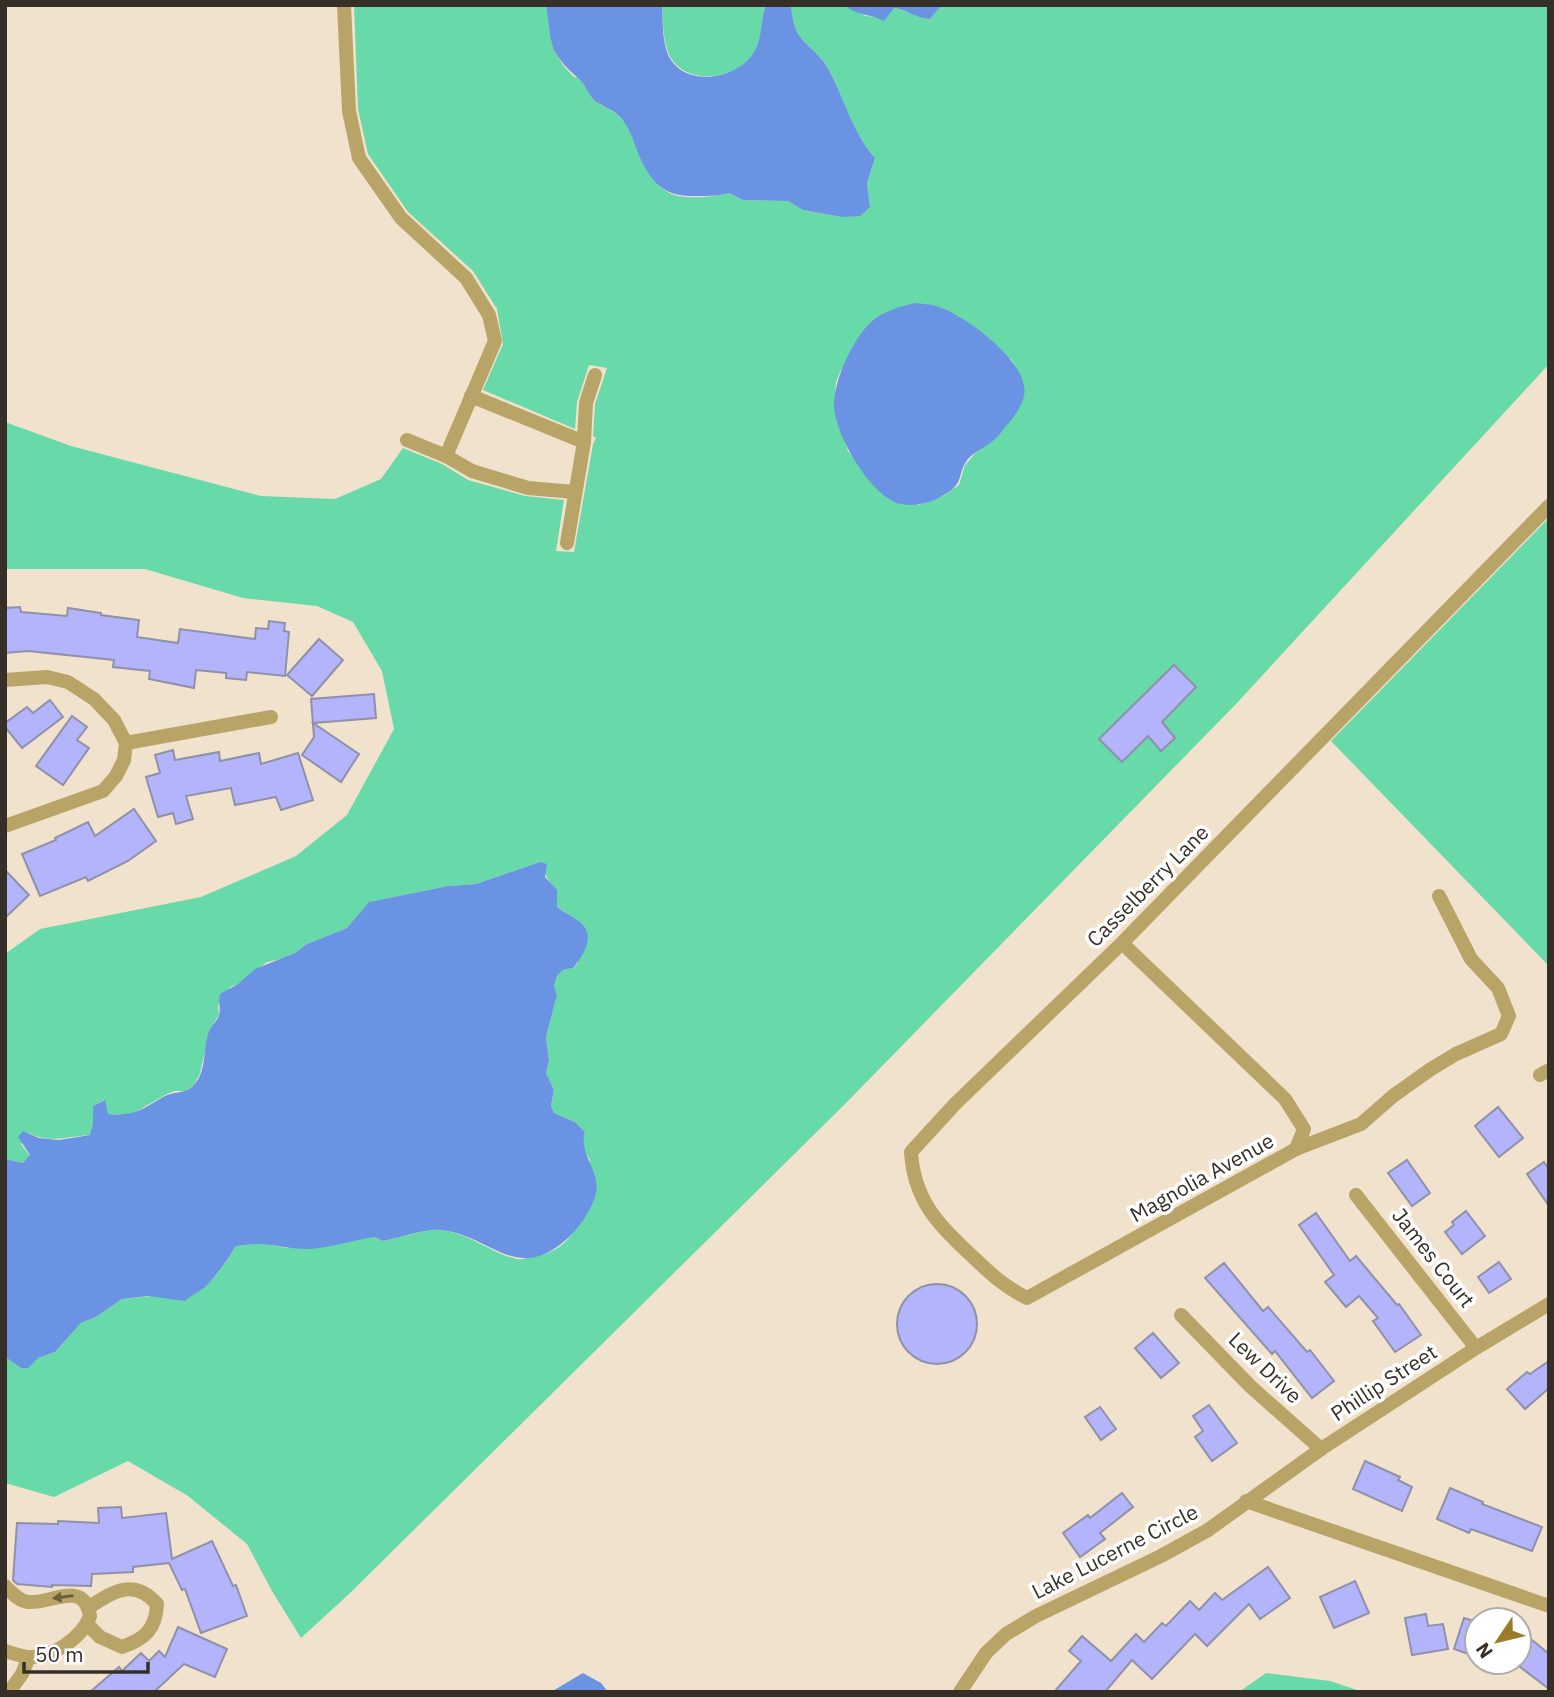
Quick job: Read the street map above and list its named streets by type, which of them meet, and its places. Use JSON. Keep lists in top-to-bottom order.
{
  "streets": {
    "street": [
      "Casselberry Lane",
      "Magnolia Avenue",
      "James Court",
      "Lew Drive",
      "Phillip Street",
      "Lake Lucerne Circle"
    ]
  },
  "crossings": [
    ["Casselberry Lane", "Magnolia Avenue"],
    ["James Court", "Phillip Street"],
    ["Lew Drive", "Phillip Street"],
    ["Phillip Street", "Lake Lucerne Circle"]
  ],
  "scale_bar": "50 m",
  "north": "bottom left"
}
